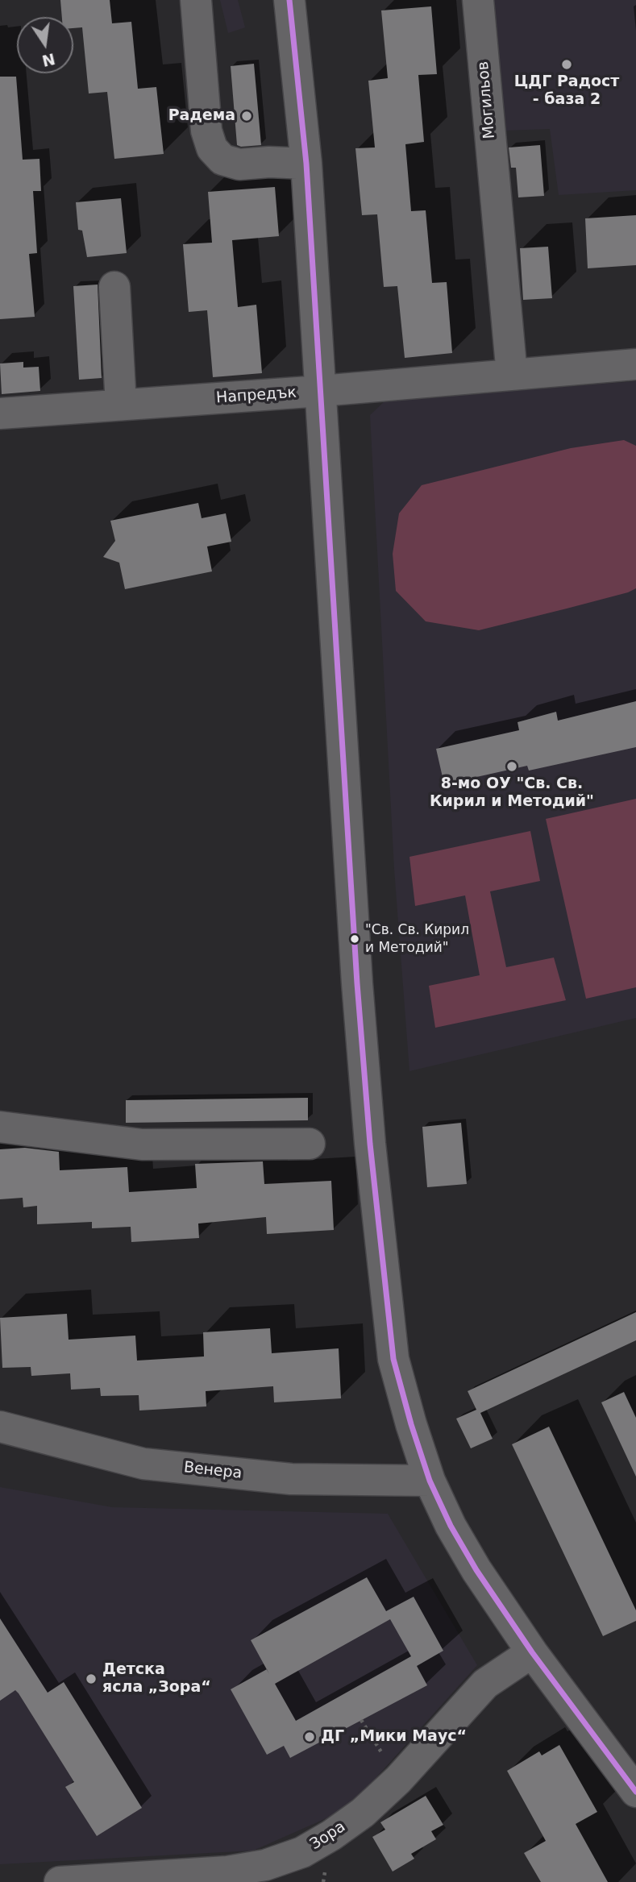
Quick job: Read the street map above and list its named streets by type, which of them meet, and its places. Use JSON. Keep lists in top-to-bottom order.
{
  "streets": {
    "street": [
      "Могильов",
      "Напредък",
      "Венера",
      "Зора"
    ]
  },
  "crossings": [
    ["Могильов", "Напредък"]
  ],
  "places": [
    "ЦДГ Радост - база 2",
    "Радема",
    "8-мо ОУ \"Св. Св. Кирил и Методий\"",
    "\"Св. Св. Кирил и Методий\"",
    "Детска ясла „Зора“",
    "ДГ „Мики Маус“"
  ],
  "north": "bottom"
}
